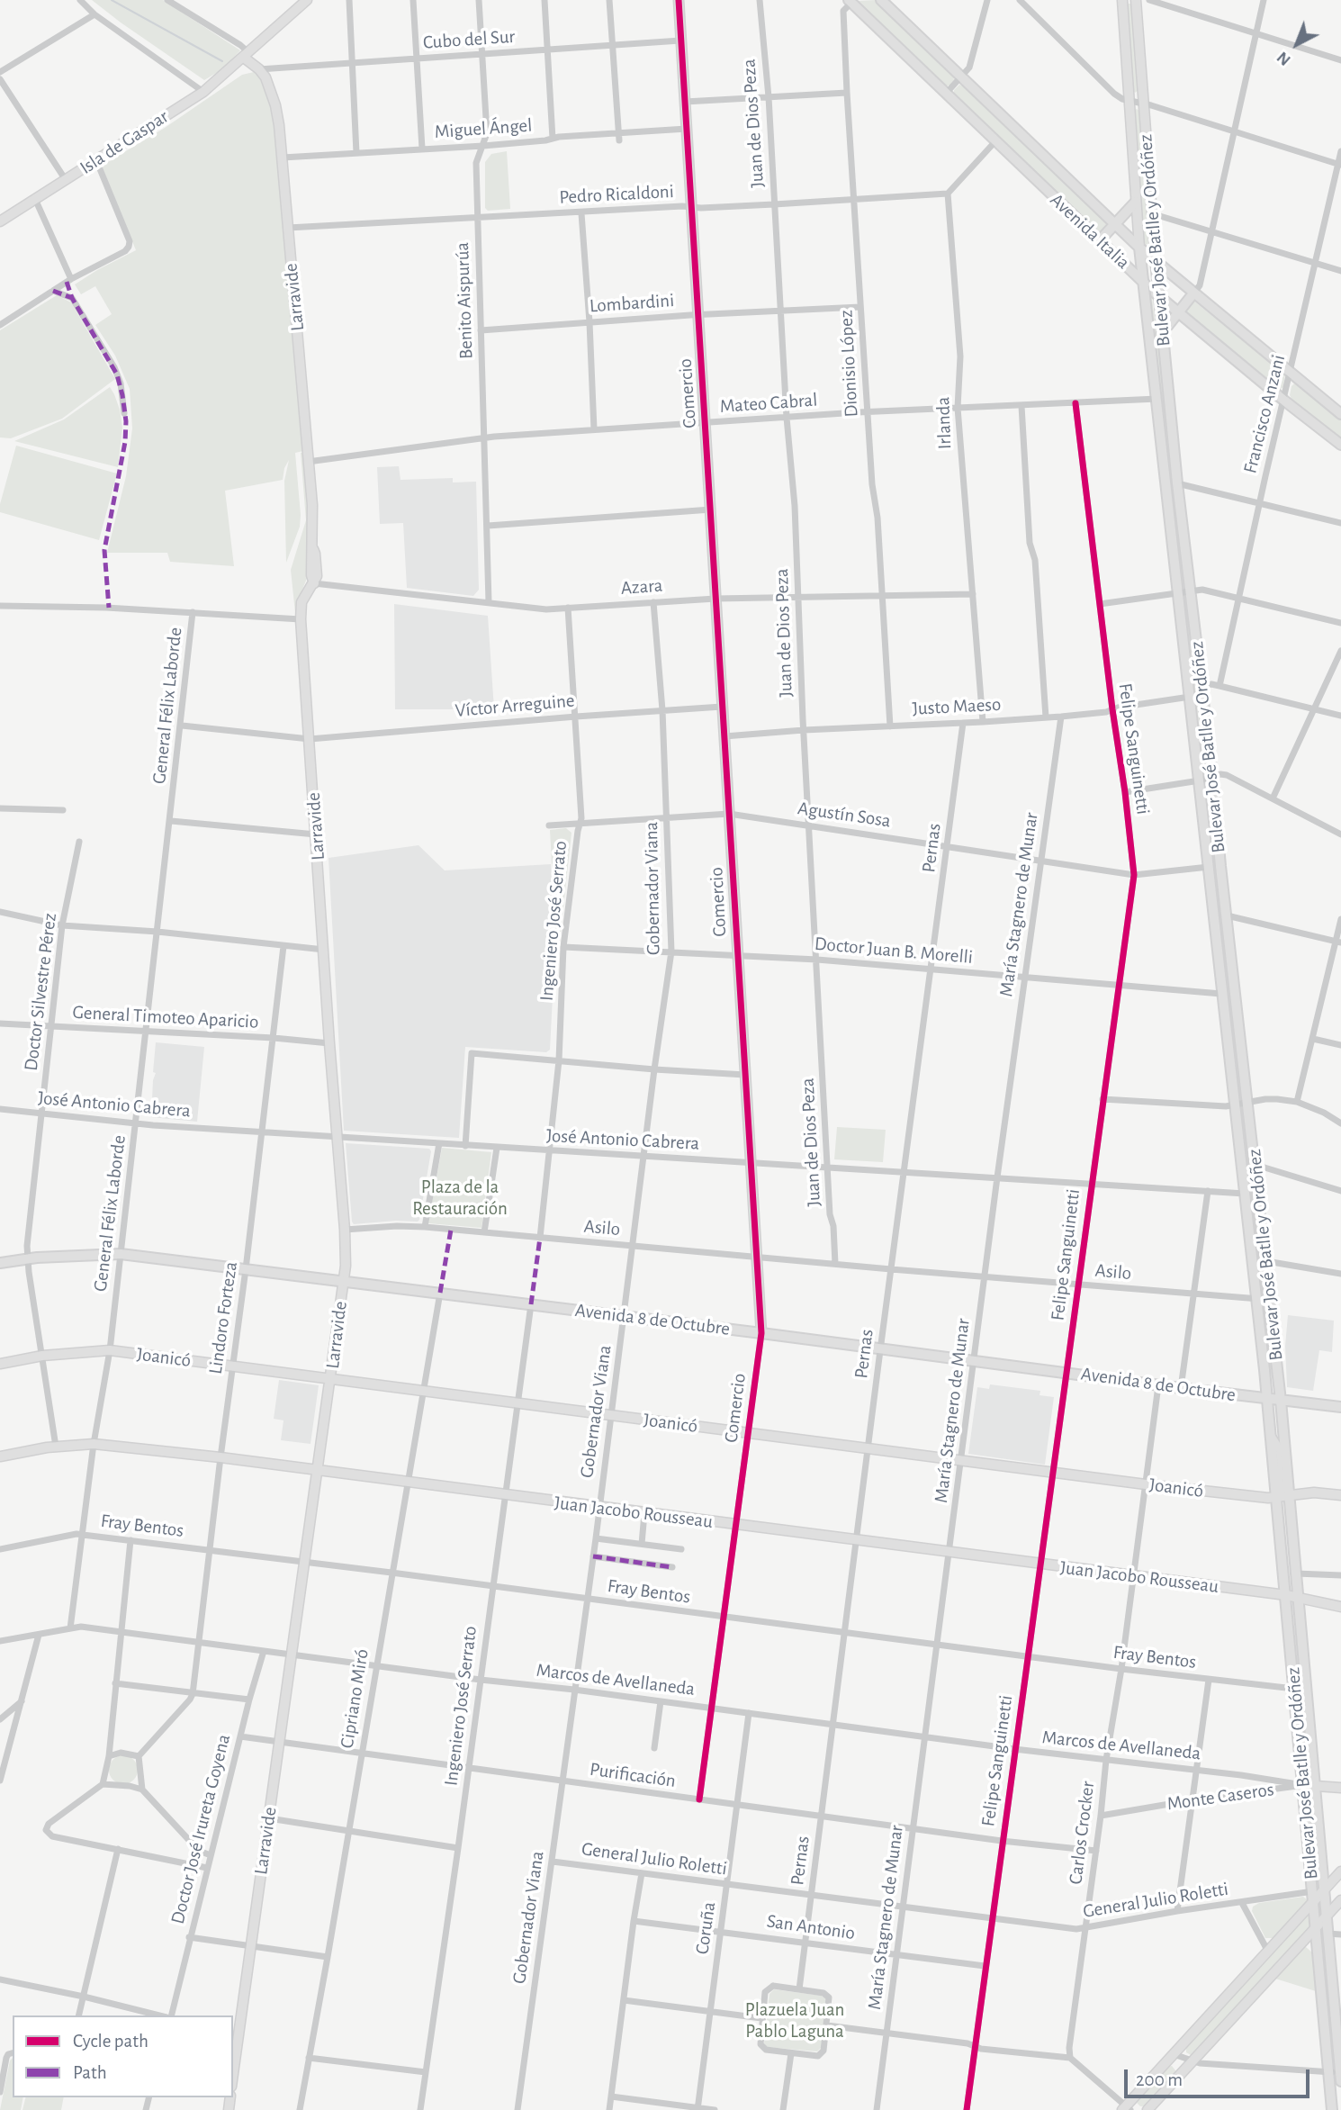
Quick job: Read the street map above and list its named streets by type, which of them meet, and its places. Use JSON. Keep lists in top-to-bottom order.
{
  "streets": {
    "main road": ["Avenida Italia", "Bulevar José Batlle y Ordóñez", "Avenida 8 de Octubre"],
    "street": [
      "Cubo del Sur",
      "Juan de Dios Peza",
      "Miguel Ángel",
      "Isla de Gaspar",
      "Pedro Ricaldoni",
      "Larravide",
      "Benito Aispurúa",
      "Lombardini",
      "Dionisio López",
      "Comercio",
      "Mateo Cabral",
      "Francisco Anzani",
      "Irlanda",
      "Azara",
      "General Félix Laborde",
      "Víctor Arreguine",
      "Justo Maeso",
      "Felipe Sanguinetti",
      "Agustín Sosa",
      "Pernas",
      "Gobernador Viana",
      "María Stagnero de Munar",
      "Ingeniero José Serrato",
      "Doctor Juan B. Morelli",
      "Doctor Silvestre Pérez",
      "General Timoteo Aparicio",
      "José Antonio Cabrera",
      "Asilo",
      "Lindoro Forteza",
      "Joanicó",
      "Juan Jacobo Rousseau",
      "Fray Bentos",
      "Marcos de Avellaneda",
      "Cipriano Miró",
      "Purificación",
      "Monte Caseros",
      "Doctor José Irureta Goyena",
      "Carlos Crocker",
      "General Julio Roletti",
      "San Antonio",
      "Coruña"
    ]
  },
  "crossings": [
    ["Cubo del Sur", "Larravide"],
    ["Cubo del Sur", "Benito Aispurúa"],
    ["Cubo del Sur", "Comercio"],
    ["Juan de Dios Peza", "Pedro Ricaldoni"],
    ["Juan de Dios Peza", "Lombardini"],
    ["Juan de Dios Peza", "Mateo Cabral"],
    ["Juan de Dios Peza", "Azara"],
    ["Juan de Dios Peza", "Justo Maeso"],
    ["Juan de Dios Peza", "Agustín Sosa"],
    ["Juan de Dios Peza", "Doctor Juan B. Morelli"],
    ["Juan de Dios Peza", "José Antonio Cabrera"],
    ["Juan de Dios Peza", "Asilo"],
    ["Miguel Ángel", "Larravide"],
    ["Miguel Ángel", "Benito Aispurúa"],
    ["Miguel Ángel", "Comercio"],
    ["Isla de Gaspar", "Larravide"],
    ["Pedro Ricaldoni", "Larravide"],
    ["Pedro Ricaldoni", "Benito Aispurúa"],
    ["Pedro Ricaldoni", "Dionisio López"],
    ["Pedro Ricaldoni", "Comercio"],
    ["Pedro Ricaldoni", "Irlanda"],
    ["Avenida Italia", "Bulevar José Batlle y Ordóñez"],
    ["Avenida Italia", "Dionisio López"],
    ["Avenida Italia", "Francisco Anzani"],
    ["Bulevar José Batlle y Ordóñez", "Mateo Cabral"],
    ["Bulevar José Batlle y Ordóñez", "Justo Maeso"],
    ["Bulevar José Batlle y Ordóñez", "Agustín Sosa"],
    ["Bulevar José Batlle y Ordóñez", "Doctor Juan B. Morelli"],
    ["Bulevar José Batlle y Ordóñez", "José Antonio Cabrera"],
    ["Bulevar José Batlle y Ordóñez", "Asilo"],
    ["Bulevar José Batlle y Ordóñez", "Avenida 8 de Octubre"],
    ["Bulevar José Batlle y Ordóñez", "Joanicó"],
    ["Bulevar José Batlle y Ordóñez", "Juan Jacobo Rousseau"],
    ["Bulevar José Batlle y Ordóñez", "Fray Bentos"],
    ["Bulevar José Batlle y Ordóñez", "Marcos de Avellaneda"],
    ["Bulevar José Batlle y Ordóñez", "Monte Caseros"],
    ["Bulevar José Batlle y Ordóñez", "General Julio Roletti"],
    ["Larravide", "Mateo Cabral"],
    ["Larravide", "Azara"],
    ["Larravide", "Víctor Arreguine"],
    ["Larravide", "General Timoteo Aparicio"],
    ["Larravide", "José Antonio Cabrera"],
    ["Larravide", "Asilo"],
    ["Larravide", "Avenida 8 de Octubre"],
    ["Larravide", "Joanicó"],
    ["Larravide", "Juan Jacobo Rousseau"],
    ["Larravide", "Fray Bentos"],
    ["Larravide", "Marcos de Avellaneda"],
    ["Larravide", "Purificación"],
    ["Benito Aispurúa", "Lombardini"],
    ["Benito Aispurúa", "Mateo Cabral"],
    ["Benito Aispurúa", "Azara"],
    ["Lombardini", "Dionisio López"],
    ["Lombardini", "Comercio"],
    ["Dionisio López", "Mateo Cabral"],
    ["Dionisio López", "Azara"],
    ["Dionisio López", "Justo Maeso"],
    ["Comercio", "Mateo Cabral"],
    ["Comercio", "Azara"],
    ["Comercio", "Víctor Arreguine"],
    ["Comercio", "Justo Maeso"],
    ["Comercio", "Agustín Sosa"],
    ["Comercio", "Doctor Juan B. Morelli"],
    ["Comercio", "José Antonio Cabrera"],
    ["Comercio", "Asilo"],
    ["Comercio", "Avenida 8 de Octubre"],
    ["Comercio", "Joanicó"],
    ["Comercio", "Juan Jacobo Rousseau"],
    ["Comercio", "Fray Bentos"],
    ["Comercio", "Marcos de Avellaneda"],
    ["Comercio", "Purificación"],
    ["Mateo Cabral", "Irlanda"],
    ["Mateo Cabral", "Felipe Sanguinetti"],
    ["Irlanda", "Azara"],
    ["Irlanda", "Justo Maeso"],
    ["Azara", "Gobernador Viana"],
    ["Azara", "Ingeniero José Serrato"],
    ["General Félix Laborde", "Víctor Arreguine"],
    ["General Félix Laborde", "General Timoteo Aparicio"],
    ["General Félix Laborde", "José Antonio Cabrera"],
    ["General Félix Laborde", "Avenida 8 de Octubre"],
    ["General Félix Laborde", "Joanicó"],
    ["General Félix Laborde", "Juan Jacobo Rousseau"],
    ["General Félix Laborde", "Fray Bentos"],
    ["General Félix Laborde", "Marcos de Avellaneda"],
    ["Víctor Arreguine", "Gobernador Viana"],
    ["Víctor Arreguine", "Ingeniero José Serrato"],
    ["Justo Maeso", "Felipe Sanguinetti"],
    ["Justo Maeso", "Pernas"],
    ["Justo Maeso", "María Stagnero de Munar"],
    ["Felipe Sanguinetti", "Agustín Sosa"],
    ["Felipe Sanguinetti", "Doctor Juan B. Morelli"],
    ["Felipe Sanguinetti", "José Antonio Cabrera"],
    ["Felipe Sanguinetti", "Asilo"],
    ["Felipe Sanguinetti", "Avenida 8 de Octubre"],
    ["Felipe Sanguinetti", "Joanicó"],
    ["Felipe Sanguinetti", "Juan Jacobo Rousseau"],
    ["Felipe Sanguinetti", "Fray Bentos"],
    ["Felipe Sanguinetti", "Marcos de Avellaneda"],
    ["Felipe Sanguinetti", "Purificación"],
    ["Felipe Sanguinetti", "General Julio Roletti"],
    ["Felipe Sanguinetti", "San Antonio"],
    ["Agustín Sosa", "Pernas"],
    ["Agustín Sosa", "Gobernador Viana"],
    ["Agustín Sosa", "María Stagnero de Munar"],
    ["Agustín Sosa", "Ingeniero José Serrato"],
    ["Pernas", "Doctor Juan B. Morelli"],
    ["Pernas", "José Antonio Cabrera"],
    ["Pernas", "Asilo"],
    ["Pernas", "Avenida 8 de Octubre"],
    ["Pernas", "Joanicó"],
    ["Pernas", "Juan Jacobo Rousseau"],
    ["Pernas", "Fray Bentos"],
    ["Pernas", "Marcos de Avellaneda"],
    ["Pernas", "Purificación"],
    ["Pernas", "General Julio Roletti"],
    ["Pernas", "San Antonio"],
    ["Gobernador Viana", "Doctor Juan B. Morelli"],
    ["Gobernador Viana", "José Antonio Cabrera"],
    ["Gobernador Viana", "Asilo"],
    ["Gobernador Viana", "Avenida 8 de Octubre"],
    ["Gobernador Viana", "Joanicó"],
    ["Gobernador Viana", "Juan Jacobo Rousseau"],
    ["Gobernador Viana", "Fray Bentos"],
    ["Gobernador Viana", "Marcos de Avellaneda"],
    ["Gobernador Viana", "Purificación"],
    ["Gobernador Viana", "General Julio Roletti"],
    ["María Stagnero de Munar", "Doctor Juan B. Morelli"],
    ["María Stagnero de Munar", "José Antonio Cabrera"],
    ["María Stagnero de Munar", "Asilo"],
    ["María Stagnero de Munar", "Avenida 8 de Octubre"],
    ["María Stagnero de Munar", "Joanicó"],
    ["María Stagnero de Munar", "Juan Jacobo Rousseau"],
    ["María Stagnero de Munar", "Fray Bentos"],
    ["María Stagnero de Munar", "Marcos de Avellaneda"],
    ["María Stagnero de Munar", "Purificación"],
    ["María Stagnero de Munar", "General Julio Roletti"],
    ["María Stagnero de Munar", "San Antonio"],
    ["Ingeniero José Serrato", "Doctor Juan B. Morelli"],
    ["Ingeniero José Serrato", "José Antonio Cabrera"],
    ["Ingeniero José Serrato", "Asilo"],
    ["Ingeniero José Serrato", "Avenida 8 de Octubre"],
    ["Ingeniero José Serrato", "Joanicó"],
    ["Ingeniero José Serrato", "Juan Jacobo Rousseau"],
    ["Ingeniero José Serrato", "Fray Bentos"],
    ["Ingeniero José Serrato", "Marcos de Avellaneda"],
    ["Ingeniero José Serrato", "Purificación"],
    ["Doctor Silvestre Pérez", "General Timoteo Aparicio"],
    ["Doctor Silvestre Pérez", "José Antonio Cabrera"],
    ["Doctor Silvestre Pérez", "Avenida 8 de Octubre"],
    ["Doctor Silvestre Pérez", "Joanicó"],
    ["Doctor Silvestre Pérez", "Juan Jacobo Rousseau"],
    ["General Timoteo Aparicio", "Lindoro Forteza"],
    ["José Antonio Cabrera", "Lindoro Forteza"],
    ["Lindoro Forteza", "Avenida 8 de Octubre"],
    ["Lindoro Forteza", "Joanicó"],
    ["Lindoro Forteza", "Juan Jacobo Rousseau"],
    ["Lindoro Forteza", "Fray Bentos"],
    ["Lindoro Forteza", "Marcos de Avellaneda"],
    ["Avenida 8 de Octubre", "Cipriano Miró"],
    ["Avenida 8 de Octubre", "Carlos Crocker"],
    ["Joanicó", "Cipriano Miró"],
    ["Joanicó", "Carlos Crocker"],
    ["Juan Jacobo Rousseau", "Cipriano Miró"],
    ["Juan Jacobo Rousseau", "Carlos Crocker"],
    ["Fray Bentos", "Cipriano Miró"],
    ["Fray Bentos", "Carlos Crocker"],
    ["Marcos de Avellaneda", "Cipriano Miró"],
    ["Marcos de Avellaneda", "Monte Caseros"],
    ["Marcos de Avellaneda", "Doctor José Irureta Goyena"],
    ["Marcos de Avellaneda", "Carlos Crocker"],
    ["Marcos de Avellaneda", "Coruña"],
    ["Cipriano Miró", "Purificación"],
    ["Purificación", "Doctor José Irureta Goyena"],
    ["Purificación", "Carlos Crocker"],
    ["Purificación", "Coruña"],
    ["Monte Caseros", "Carlos Crocker"],
    ["Carlos Crocker", "General Julio Roletti"],
    ["General Julio Roletti", "Coruña"],
    ["San Antonio", "Coruña"]
  ],
  "parks": ["Plaza de la Restauración", "Plazuela Juan Pablo Laguna"],
  "legend": ["Cycle path", "Path"],
  "scale_bar": "200 m",
  "north": "bottom left"
}
